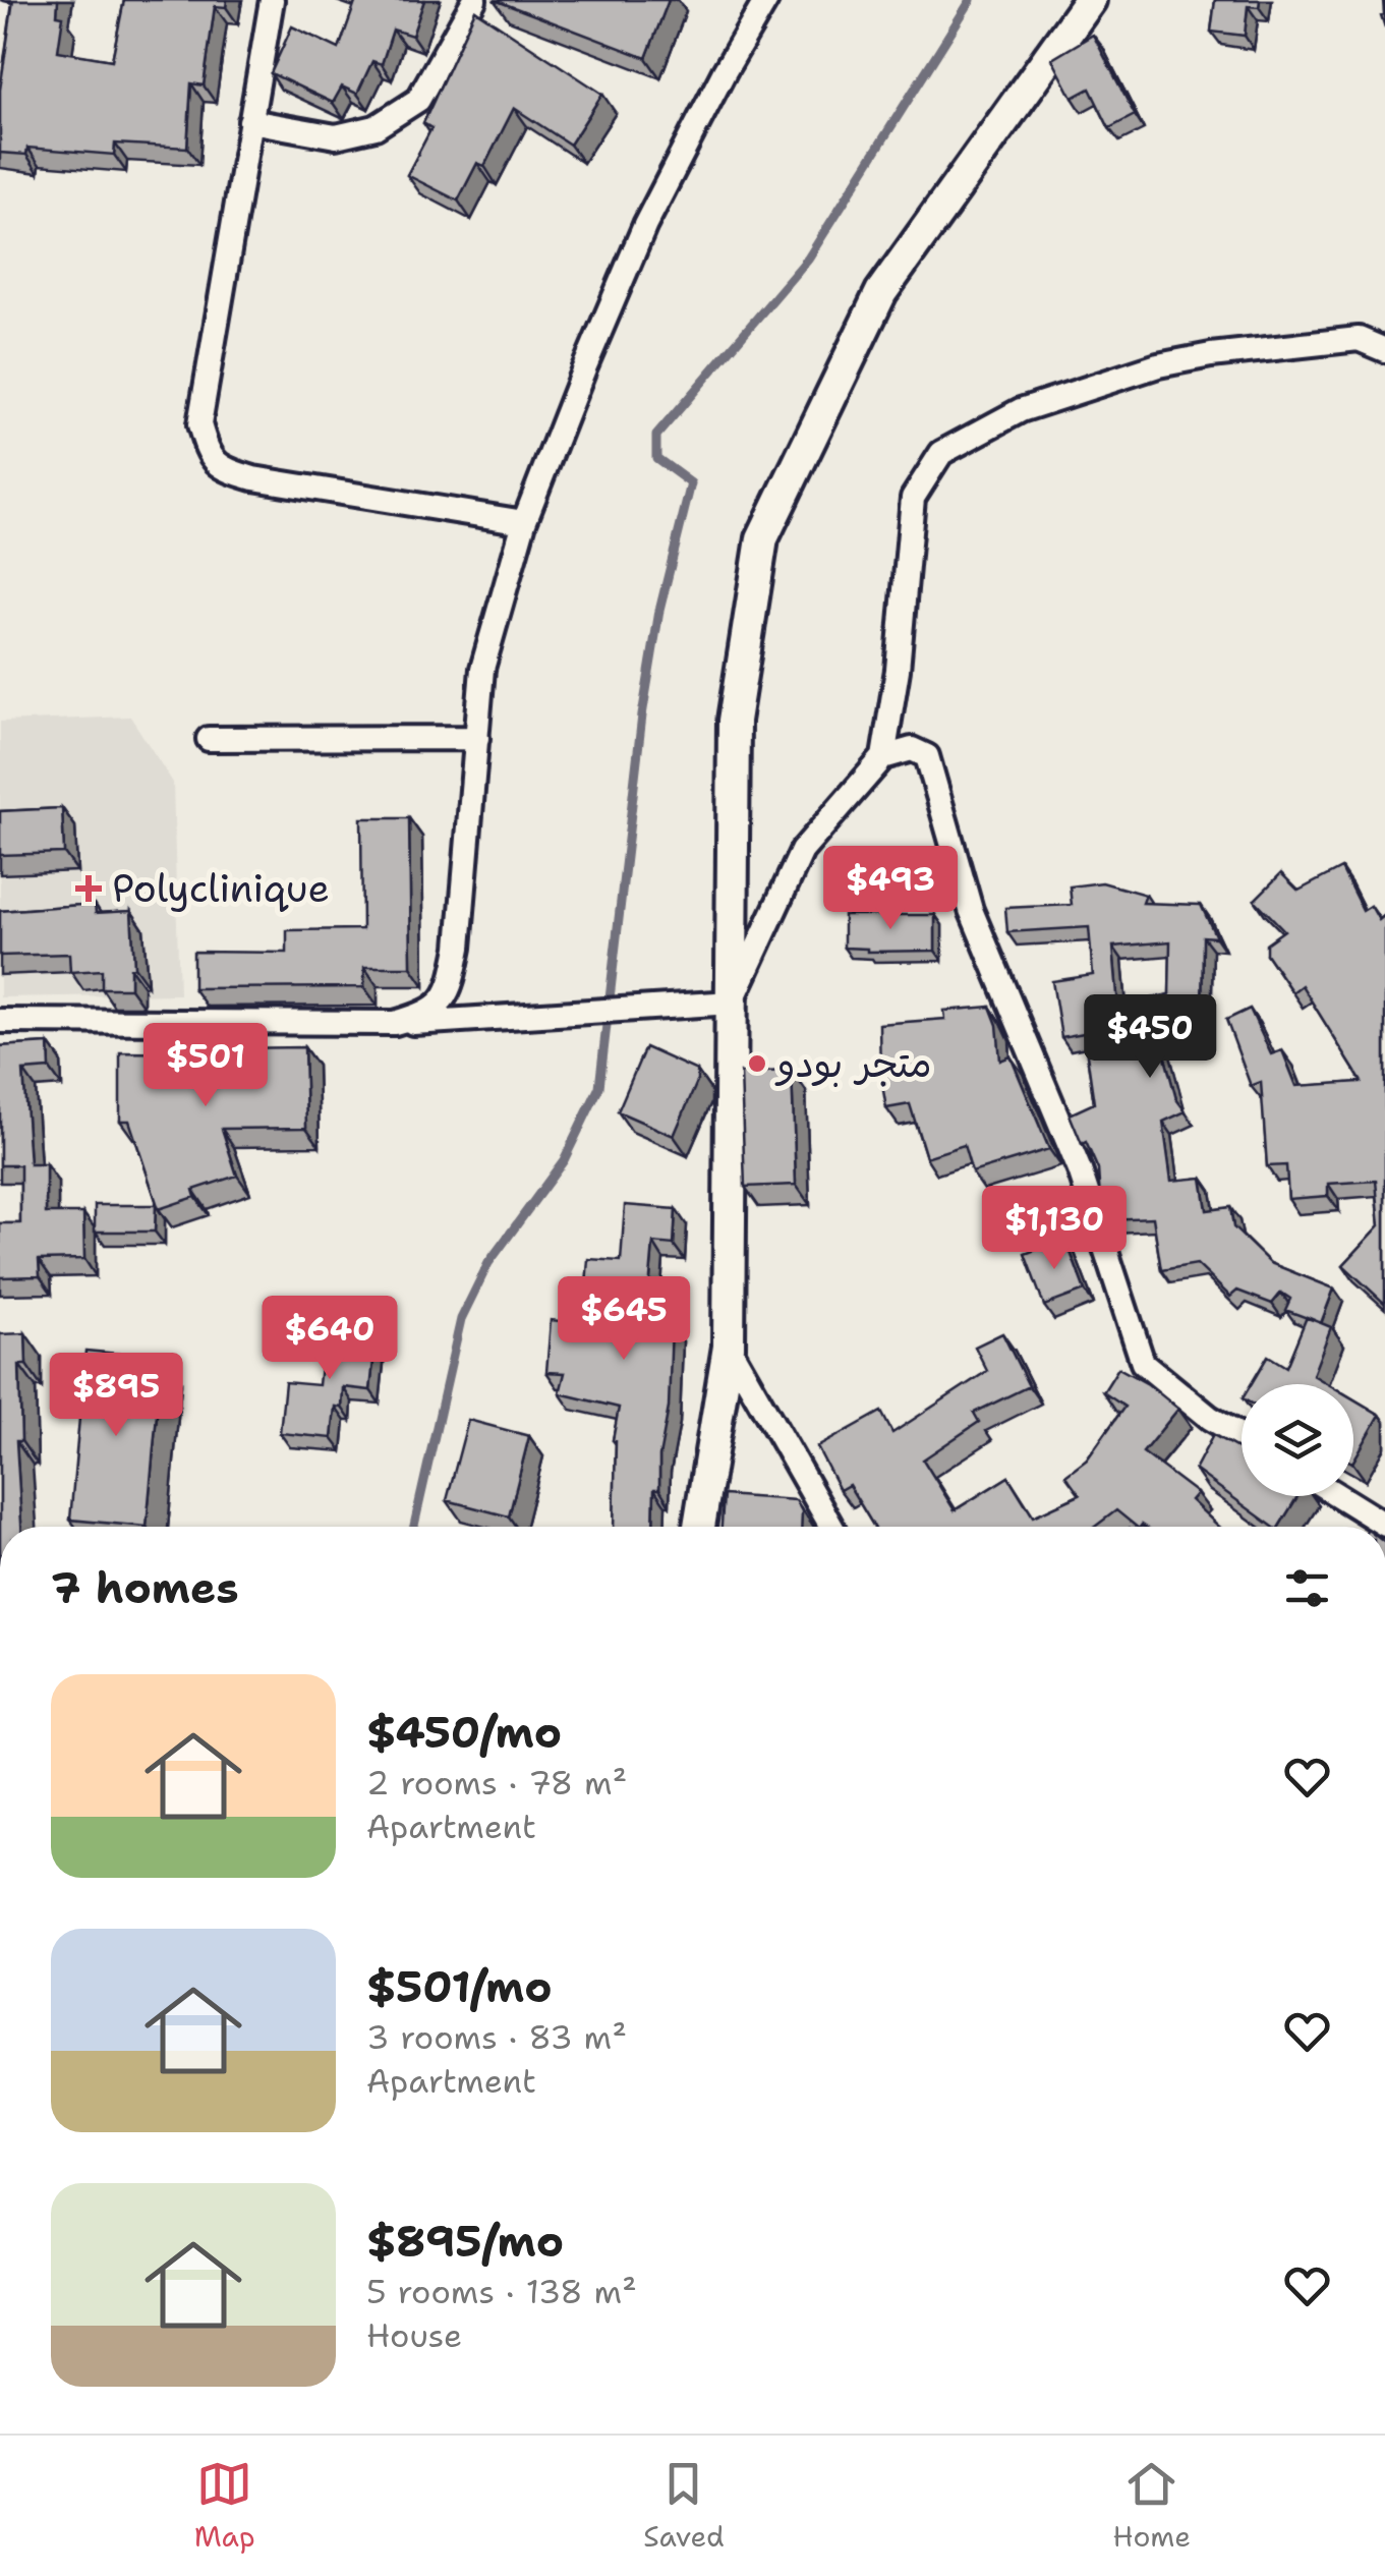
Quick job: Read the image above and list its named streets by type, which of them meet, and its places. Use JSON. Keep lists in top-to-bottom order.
{
  "places": {
    "health": ["Polyclinique"],
    "other": ["متجر بودو"]
  },
  "page": {
    "price": [
      "$493",
      "$450",
      "$501",
      "$1,130",
      "$645",
      "$640",
      "$895"
    ],
    "heading": "7 homes",
    "list": [
      {
        "name": "$450/mo",
        "note": "2 rooms · 78 m² · Apartment"
      },
      {
        "name": "$501/mo",
        "note": "3 rooms · 83 m² · Apartment"
      },
      {
        "name": "$895/mo",
        "note": "5 rooms · 138 m² · House"
      }
    ],
    "tabs": ["Map", "Saved", "Home"]
  }
}
